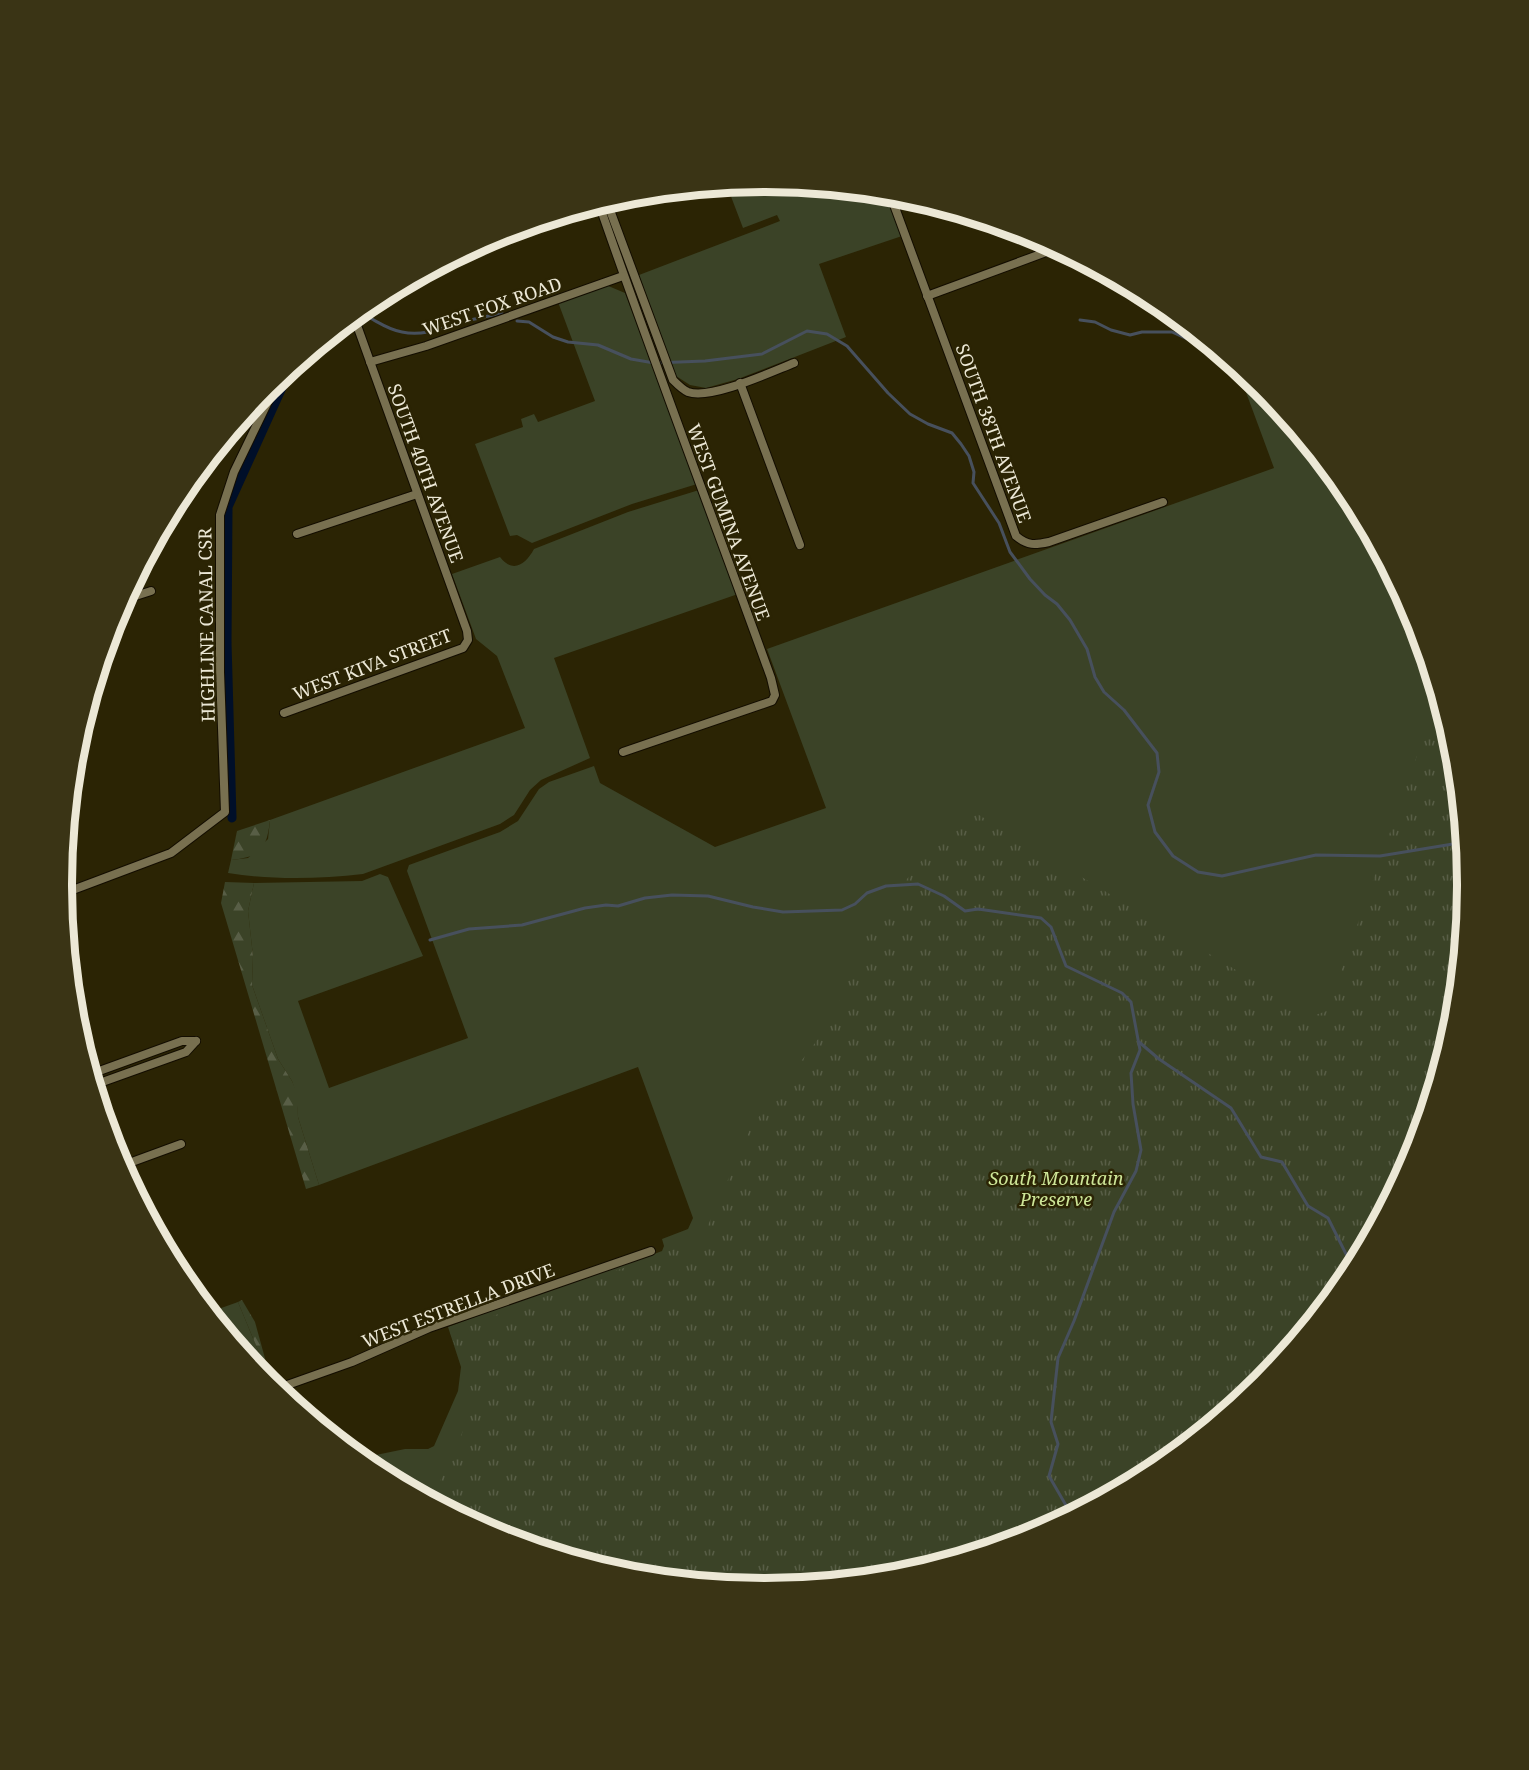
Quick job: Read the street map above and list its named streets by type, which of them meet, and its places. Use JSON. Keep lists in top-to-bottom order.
{
  "streets": {
    "street": [
      "WEST FOX ROAD",
      "SOUTH 38TH AVENUE",
      "SOUTH 40TH AVENUE",
      "WEST GUMINA AVENUE",
      "HIGHLINE CANAL CSR",
      "WEST KIVA STREET",
      "WEST ESTRELLA DRIVE"
    ]
  },
  "crossings": [
    ["WEST FOX ROAD", "SOUTH 40TH AVENUE"],
    ["WEST FOX ROAD", "WEST GUMINA AVENUE"],
    ["SOUTH 40TH AVENUE", "WEST KIVA STREET"]
  ],
  "parks": ["South Mountain Preserve"]
}
